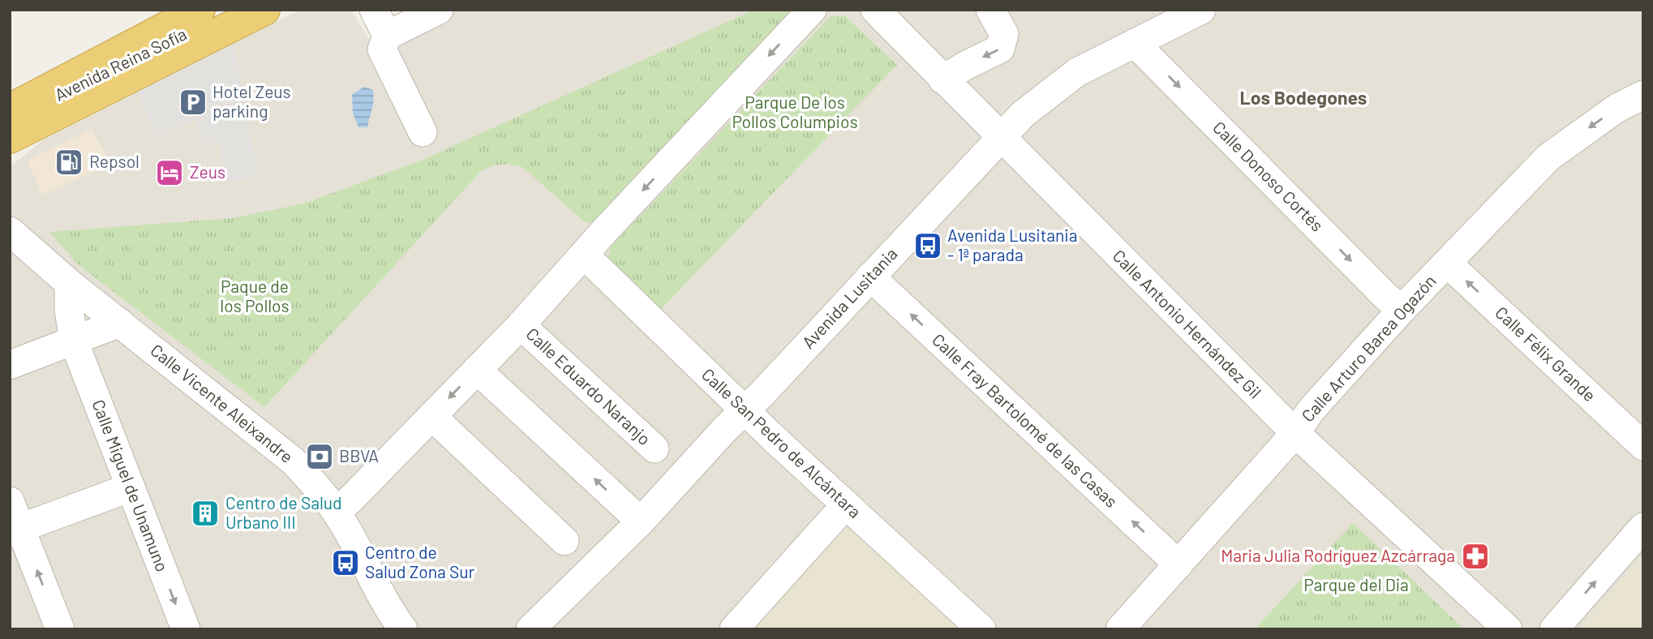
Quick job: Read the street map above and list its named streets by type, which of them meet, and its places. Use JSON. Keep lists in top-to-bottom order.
{
  "streets": {
    "highway": ["Avenida Reina Sofía"],
    "street": [
      "Calle Donoso Cortés",
      "Avenida Lusitania",
      "Calle Antonio Hernández Gil",
      "Calle Arturo Barea Ogazón",
      "Calle Félix Grande",
      "Calle Eduardo Naranjo",
      "Calle Vicente Aleixandre",
      "Calle Fray Bartolomé de las Casas",
      "Calle San Pedro de Alcántara",
      "Calle Miguel de Unamuno"
    ]
  },
  "crossings": [
    ["Calle Donoso Cortés", "Avenida Lusitania"],
    ["Calle Donoso Cortés", "Calle Arturo Barea Ogazón"],
    ["Avenida Lusitania", "Calle Antonio Hernández Gil"],
    ["Avenida Lusitania", "Calle Fray Bartolomé de las Casas"],
    ["Avenida Lusitania", "Calle San Pedro de Alcántara"],
    ["Calle Antonio Hernández Gil", "Calle Arturo Barea Ogazón"],
    ["Calle Arturo Barea Ogazón", "Calle Félix Grande"],
    ["Calle Arturo Barea Ogazón", "Calle Fray Bartolomé de las Casas"],
    ["Calle Vicente Aleixandre", "Calle Miguel de Unamuno"]
  ],
  "one_way": ["Calle Donoso Cortés", "Calle Félix Grande", "Calle Fray Bartolomé de las Casas"],
  "districts": ["Los Bodegones"],
  "parks": ["Parque De los Pollos Columpios", "Paque de los Pollos", "Parque del Dia"],
  "places": {
    "parking": ["Hotel Zeus parking"],
    "fuel station": ["Repsol"],
    "hotel": ["Zeus"],
    "bus stop": ["Avenida Lusitania - 1ª parada", "Centro de Salud Zona Sur"],
    "bank": ["BBVA"],
    "building": ["Centro de Salud Urbano III"],
    "pharmacy": ["Maria Julia Rodríguez Azcárraga"]
  }
}
